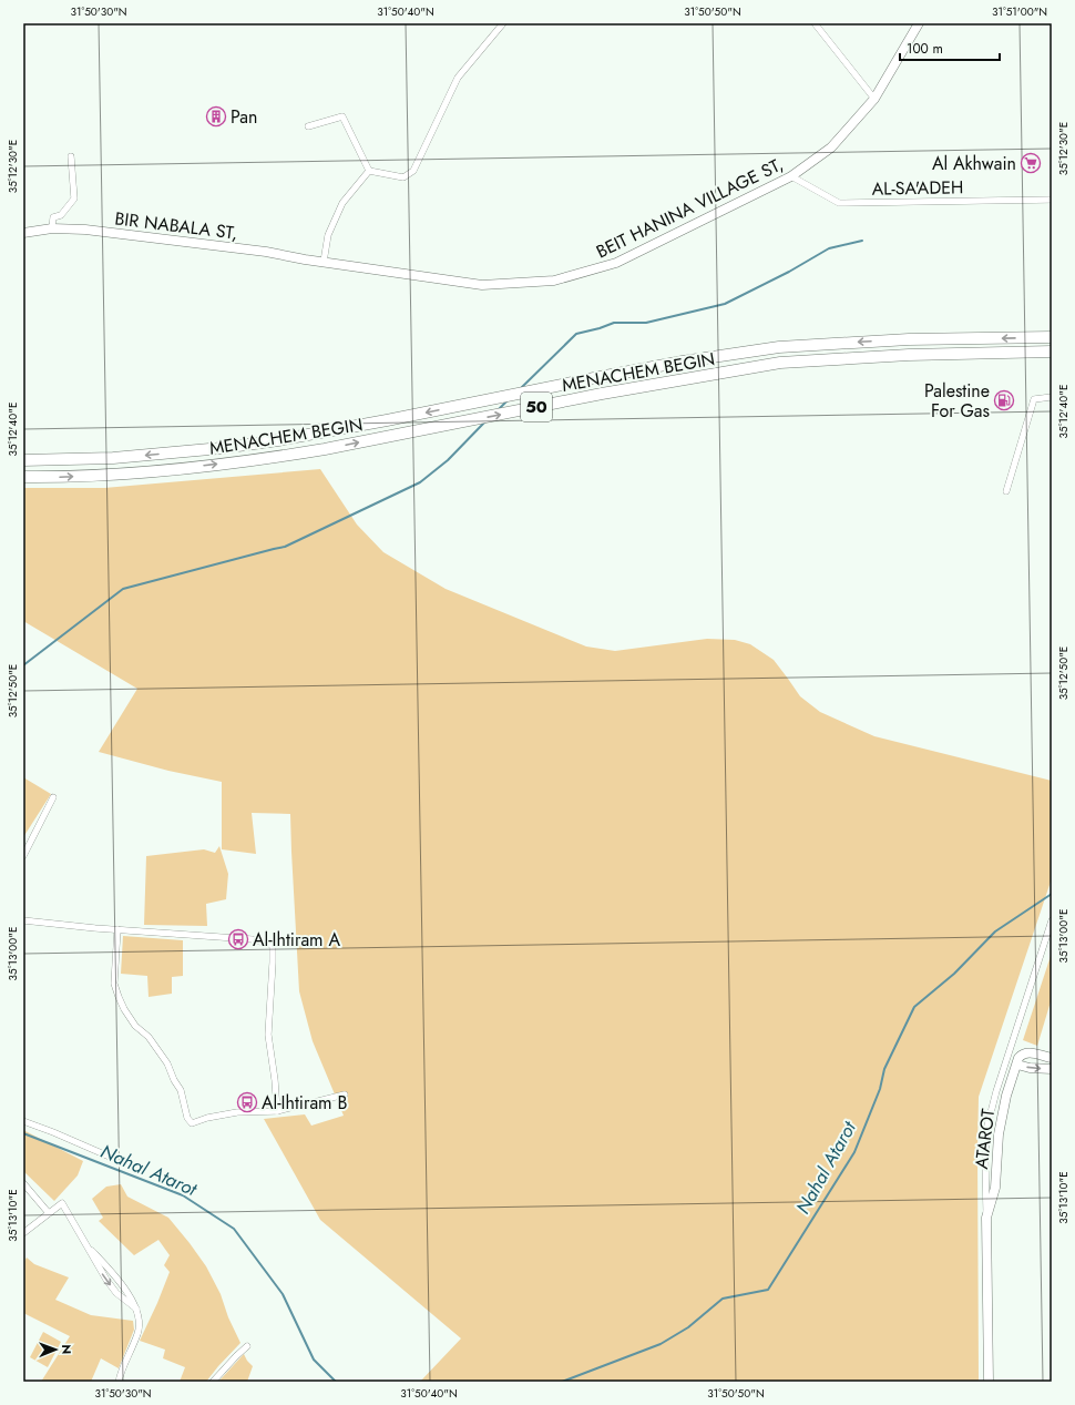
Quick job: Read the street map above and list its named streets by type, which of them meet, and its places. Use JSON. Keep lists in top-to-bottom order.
{
  "streets": {
    "highway": ["MENACHEM BEGIN", "50"],
    "street": [
      "AL-SA'ADEH",
      "BEIT HANINA VILLAGE ST,",
      "BIR NABALA ST,",
      "ATAROT"
    ]
  },
  "crossings": [
    ["AL-SA'ADEH", "BEIT HANINA VILLAGE ST,"],
    ["BEIT HANINA VILLAGE ST,", "BIR NABALA ST,"]
  ],
  "water": ["Nahal Atarot"],
  "places": {
    "building": ["Pan"],
    "supermarket": ["Al Akhwain"],
    "fuel station": ["Palestine For Gas"],
    "bus stop": ["Al-Ihtiram A", "Al-Ihtiram B"]
  },
  "scale_bar": "100 m",
  "north": "right",
  "coordinates": [
    "31°50'30\"N",
    "31°50'40\"N",
    "31°50'50\"N",
    "31°51'00\"N",
    "35°12'30\"E",
    "35°12'40\"E",
    "35°12'50\"E",
    "35°13'00\"E",
    "35°13'10\"E"
  ]
}
